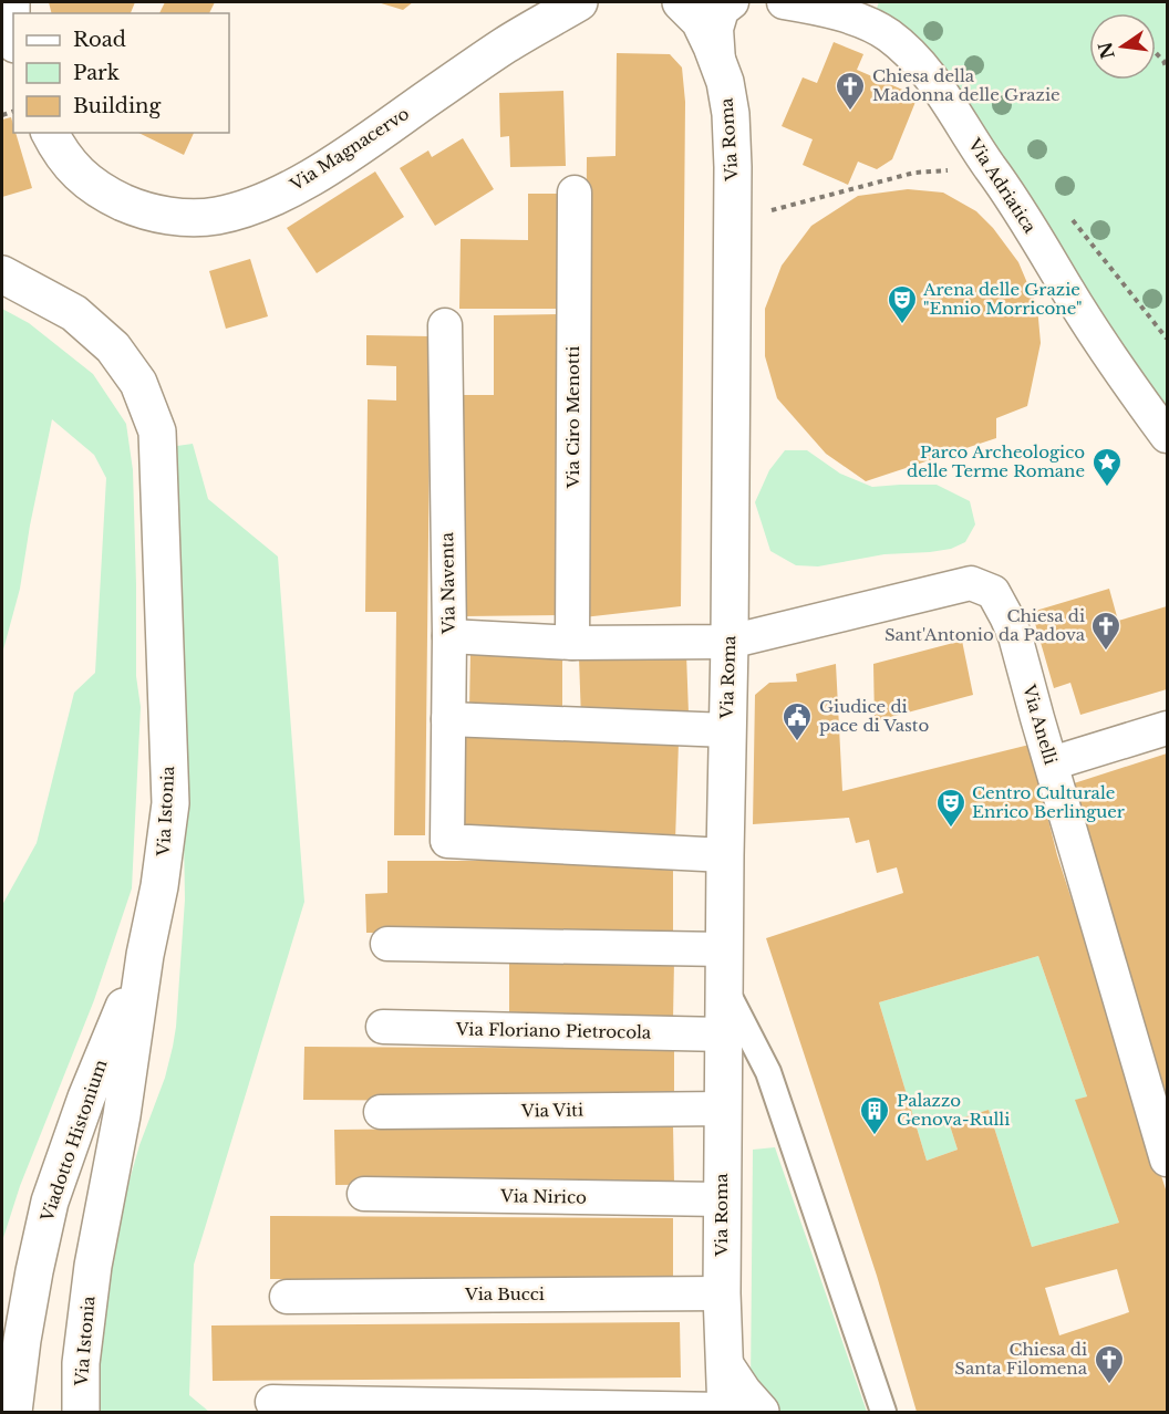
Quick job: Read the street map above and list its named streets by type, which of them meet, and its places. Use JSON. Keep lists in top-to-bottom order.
{
  "streets": {
    "street": [
      "Via Roma",
      "Via Magnacervo",
      "Via Adriatica",
      "Via Ciro Menotti",
      "Via Naventa",
      "Via Anelli",
      "Via Istonia",
      "Via Floriano Pietrocola",
      "Via Viti",
      "Viadotto Histonium",
      "Via Nirico",
      "Via Bucci"
    ]
  },
  "crossings": [
    ["Via Roma", "Via Naventa"],
    ["Via Roma", "Via Anelli"],
    ["Via Roma", "Via Floriano Pietrocola"],
    ["Via Roma", "Via Viti"],
    ["Via Roma", "Via Nirico"],
    ["Via Roma", "Via Bucci"],
    ["Via Ciro Menotti", "Via Anelli"],
    ["Via Naventa", "Via Anelli"],
    ["Via Istonia", "Viadotto Histonium"]
  ],
  "places": {
    "church": ["Chiesa della Madonna delle Grazie", "Chiesa di Sant'Antonio da Padova", "Chiesa di Santa Filomena"],
    "theatre": ["Arena delle Grazie \"Ennio Morricone\"", "Centro Culturale Enrico Berlinguer"],
    "place": ["Parco Archeologico delle Terme Romane"],
    "public building": ["Giudice di pace di Vasto"],
    "building": ["Palazzo Genova-Rulli"]
  },
  "legend": ["Road", "Park", "Building"],
  "north": "left"
}
